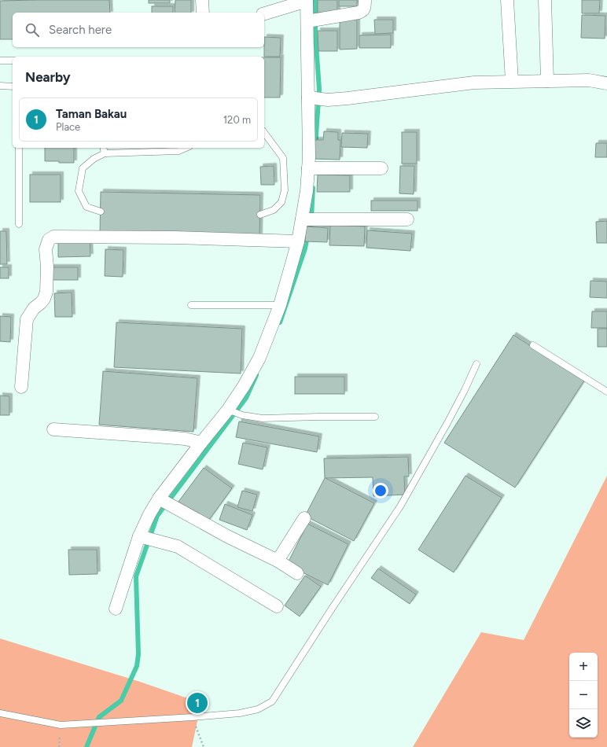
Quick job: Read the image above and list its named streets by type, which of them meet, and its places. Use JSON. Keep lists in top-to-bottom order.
{
  "page": {
    "search": "Search here",
    "heading": "Nearby",
    "list": [
      {
        "mark": "1",
        "name": "Taman Bakau",
        "note": "Place",
        "value": "120 m"
      }
    ],
    "map_buttons": ["+", "−"],
    "pins": "1"
  }
}
